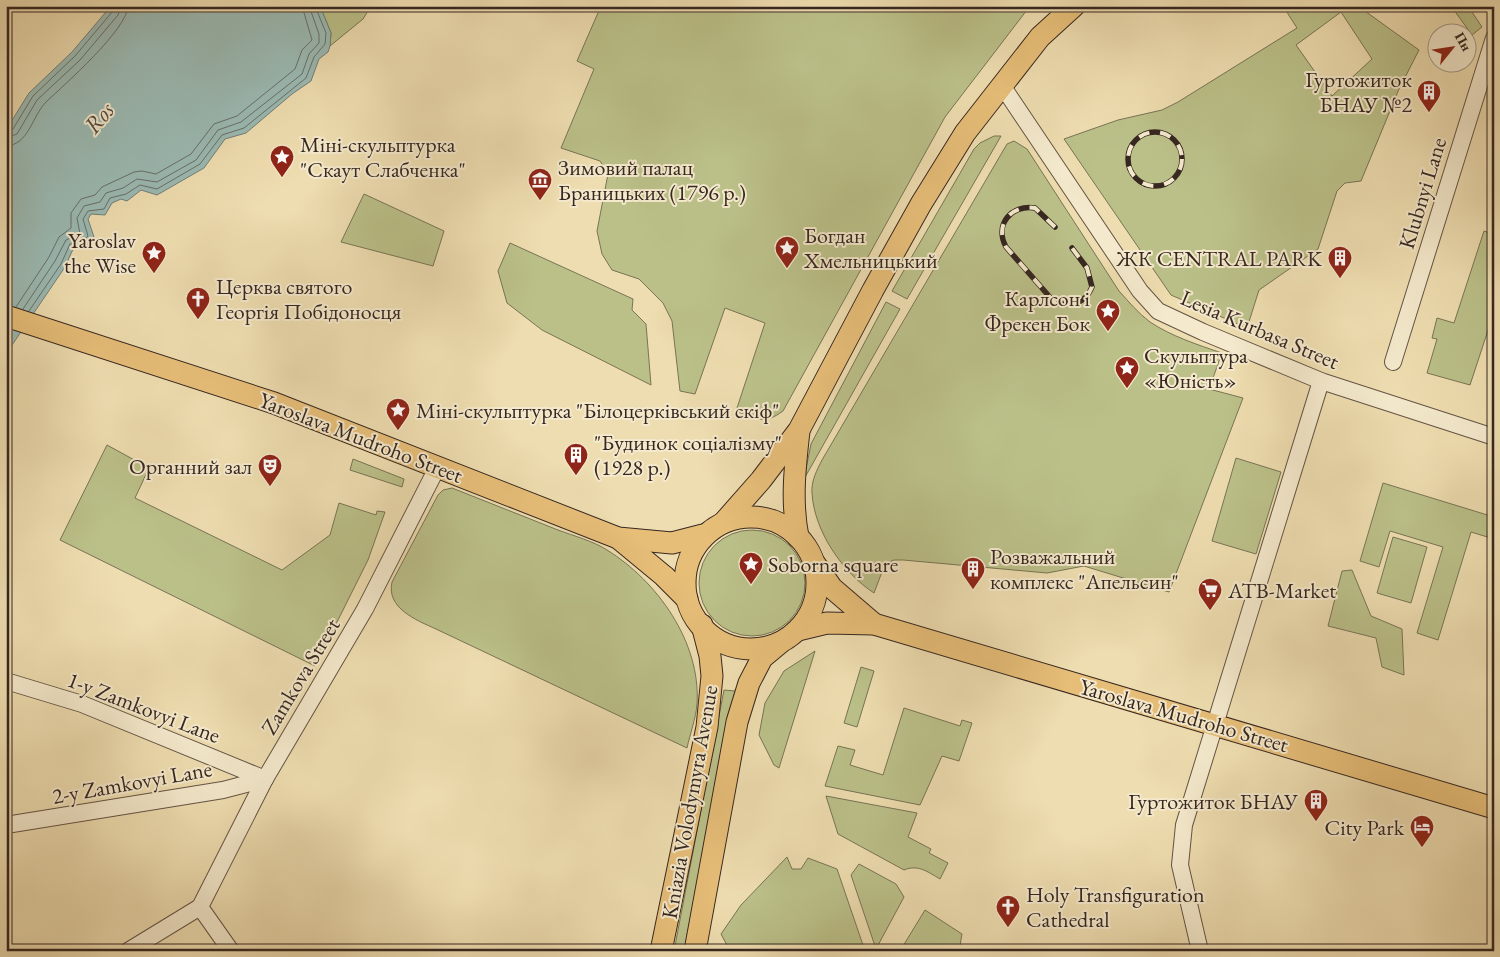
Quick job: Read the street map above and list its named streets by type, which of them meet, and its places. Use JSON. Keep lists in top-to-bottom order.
{
  "streets": {
    "main road": ["Yaroslava Mudroho Street", "Kniazia Volodymyra Avenue"],
    "street": [
      "Klubnyi Lane",
      "Lesia Kurbasa Street",
      "Zamkova Street",
      "1-y Zamkovyi Lane",
      "2-y Zamkovyi Lane"
    ]
  },
  "crossings": [
    ["Yaroslava Mudroho Street", "Zamkova Street"],
    ["Yaroslava Mudroho Street", "Kniazia Volodymyra Avenue"],
    ["Zamkova Street", "1-y Zamkovyi Lane"],
    ["Zamkova Street", "2-y Zamkovyi Lane"],
    ["1-y Zamkovyi Lane", "2-y Zamkovyi Lane"]
  ],
  "water": ["Ros"],
  "places": {
    "building": [
      "Гуртожиток БНАУ №2",
      "ЖК CENTRAL PARK",
      "\"Будинок соціалізму\" (1928 р.)",
      "Розважальний комплекс \"Апельсин\"",
      "Гуртожиток БНАУ"
    ],
    "place": [
      "Міні-скульптурка \"Скаут Слабченка\"",
      "Богдан Хмельницький",
      "Yaroslav the Wise",
      "Карлсон і Фрекен Бок",
      "Скульптура «Юність»",
      "Міні-скульптурка \"Білоцерківський скіф\"",
      "Soborna square"
    ],
    "museum": ["Зимовий палац Браницьких (1796 р.)"],
    "church": ["Церква святого Георгія Побідоносця", "Holy Transfiguration Cathedral"],
    "theatre": ["Органний зал"],
    "supermarket": ["ATB-Market"],
    "hotel": ["City Park"]
  },
  "north": "top right"
}
